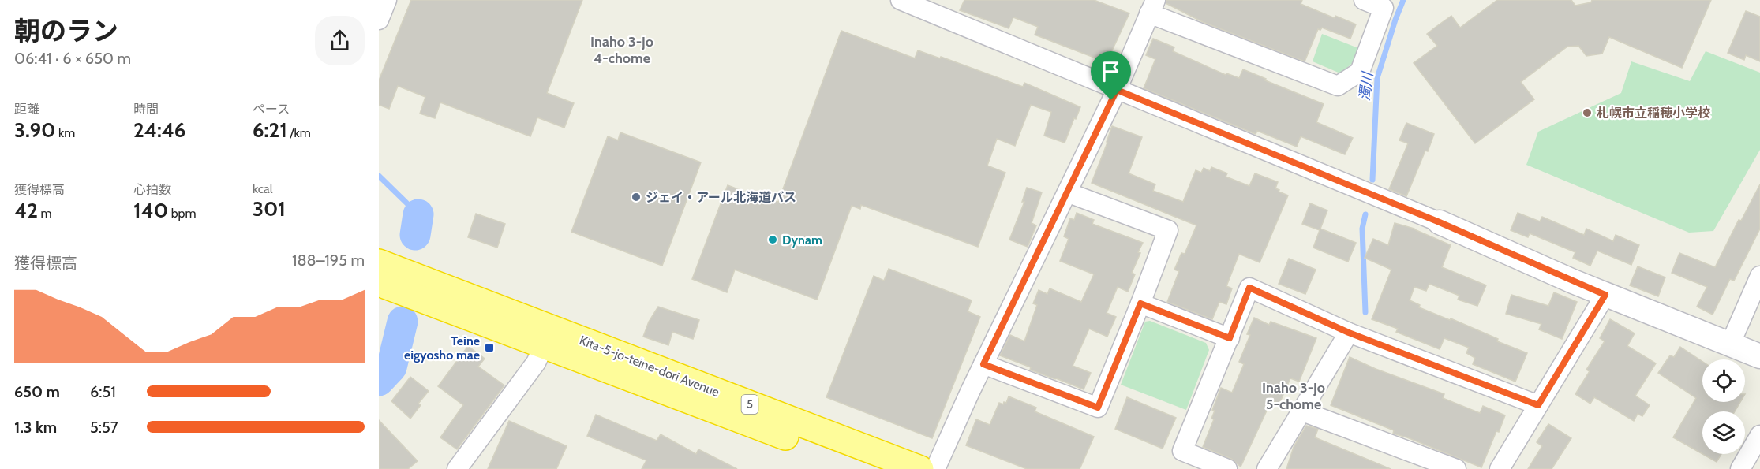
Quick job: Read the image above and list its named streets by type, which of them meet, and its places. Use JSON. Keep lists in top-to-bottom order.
{
  "streets": {
    "highway": ["Kita-5-jo-teine-dori Avenue", "5"]
  },
  "districts": ["Inaho 3-jo 4-chome", "Inaho 3-jo 5-chome"],
  "water": ["濁川"],
  "places": {
    "other": ["札幌市立稲穂小学校", "ジェイ・アール北海道バス", "Dynam"],
    "transit": ["Teine eigyosho mae"]
  },
  "page": {
    "heading": ["朝のラン", "06:41 · 6 × 650 m"],
    "stats": [
      ["距離", "3.90 km"],
      ["時間", "24:46"],
      ["ペース", "6:21 /km"],
      ["獲得標高", "42 m"],
      ["心拍数", "140 bpm"],
      ["kcal", "301"]
    ],
    "chart": ["獲得標高", "188–195 m"],
    "list": [
      {
        "name": "650 m",
        "note": "6:51"
      },
      {
        "name": "1.3 km",
        "note": "5:57"
      }
    ]
  }
}
